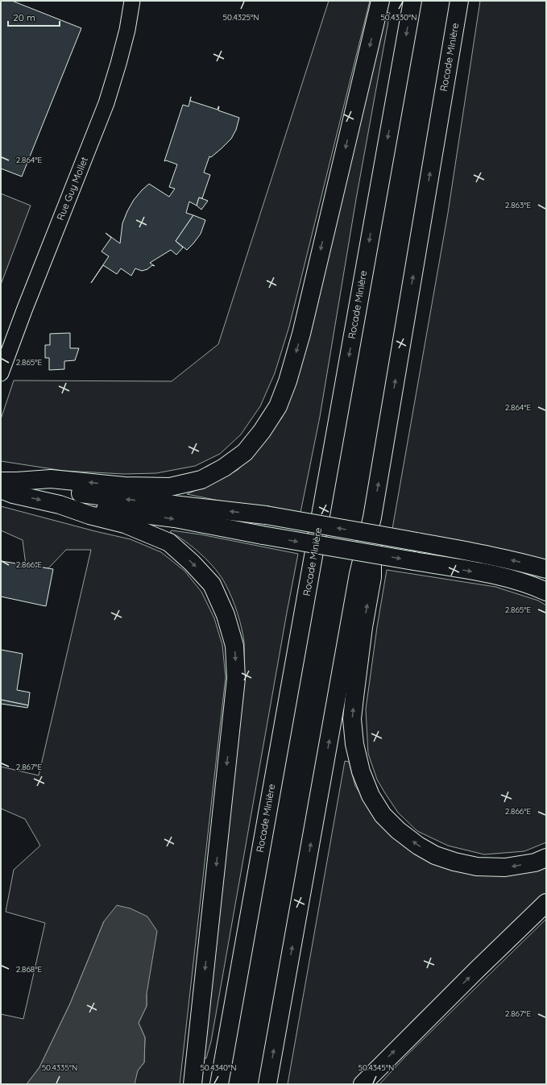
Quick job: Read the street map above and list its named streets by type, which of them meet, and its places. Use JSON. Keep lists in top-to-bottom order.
{
  "streets": {
    "highway": ["Rocade Minière"],
    "street": ["Rue Guy Mollet"]
  },
  "scale_bar": "20 m",
  "coordinates": [
    "50.4325°N",
    "50.4330°N",
    "2.864°E",
    "2.863°E",
    "2.865°E",
    "2.866°E",
    "2.867°E",
    "2.868°E",
    "50.4335°N",
    "50.4340°N",
    "50.4345°N"
  ]
}
